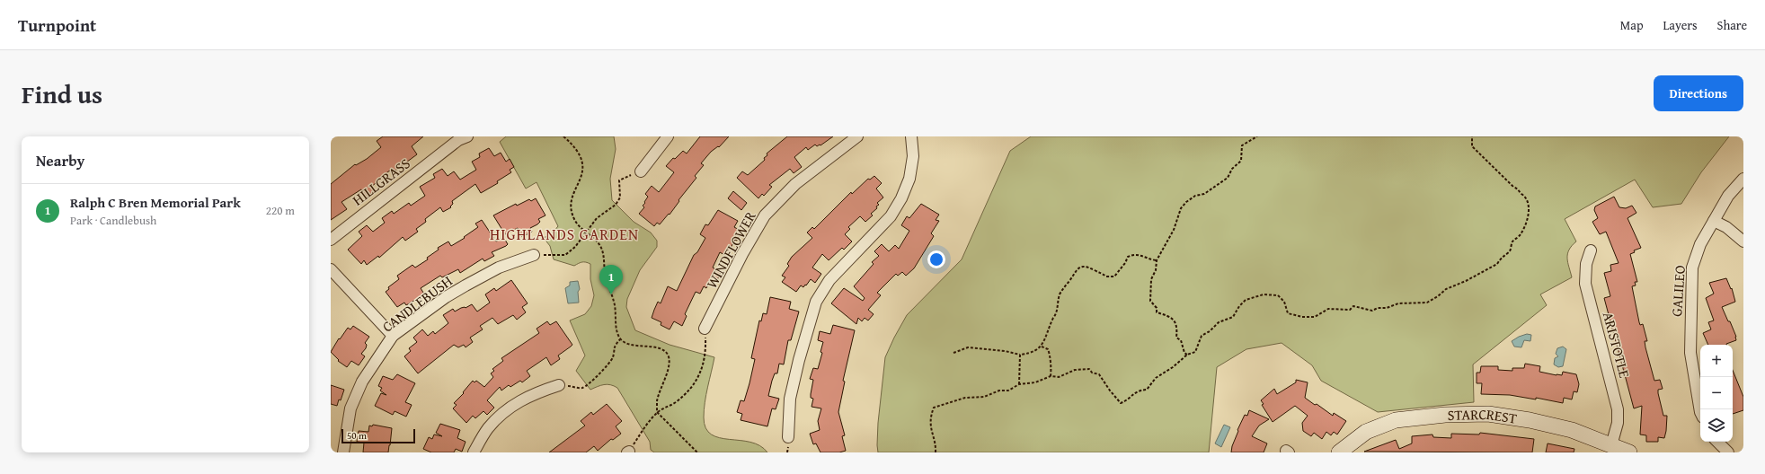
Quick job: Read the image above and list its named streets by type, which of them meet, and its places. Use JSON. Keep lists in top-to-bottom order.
{
  "streets": {
    "street": [
      "HILLGRASS",
      "WINDFLOWER",
      "GALILEO",
      "CANDLEBUSH",
      "ARISTOTLE",
      "STARCREST"
    ]
  },
  "crossings": [
    ["ARISTOTLE", "STARCREST"]
  ],
  "districts": ["HIGHLANDS GARDEN"],
  "scale_bar": "50 m",
  "page": {
    "header": "Turnpoint",
    "nav": ["Map", "Layers", "Share"],
    "title": "Find us",
    "buttons": "Directions",
    "heading": "Nearby",
    "list": [
      {
        "mark": "1",
        "name": "Ralph C Bren Memorial Park",
        "note": "Park · Candlebush",
        "value": "220 m"
      }
    ],
    "pins": "1",
    "map_buttons": ["+", "−"],
    "scale": "50 m"
  }
}
